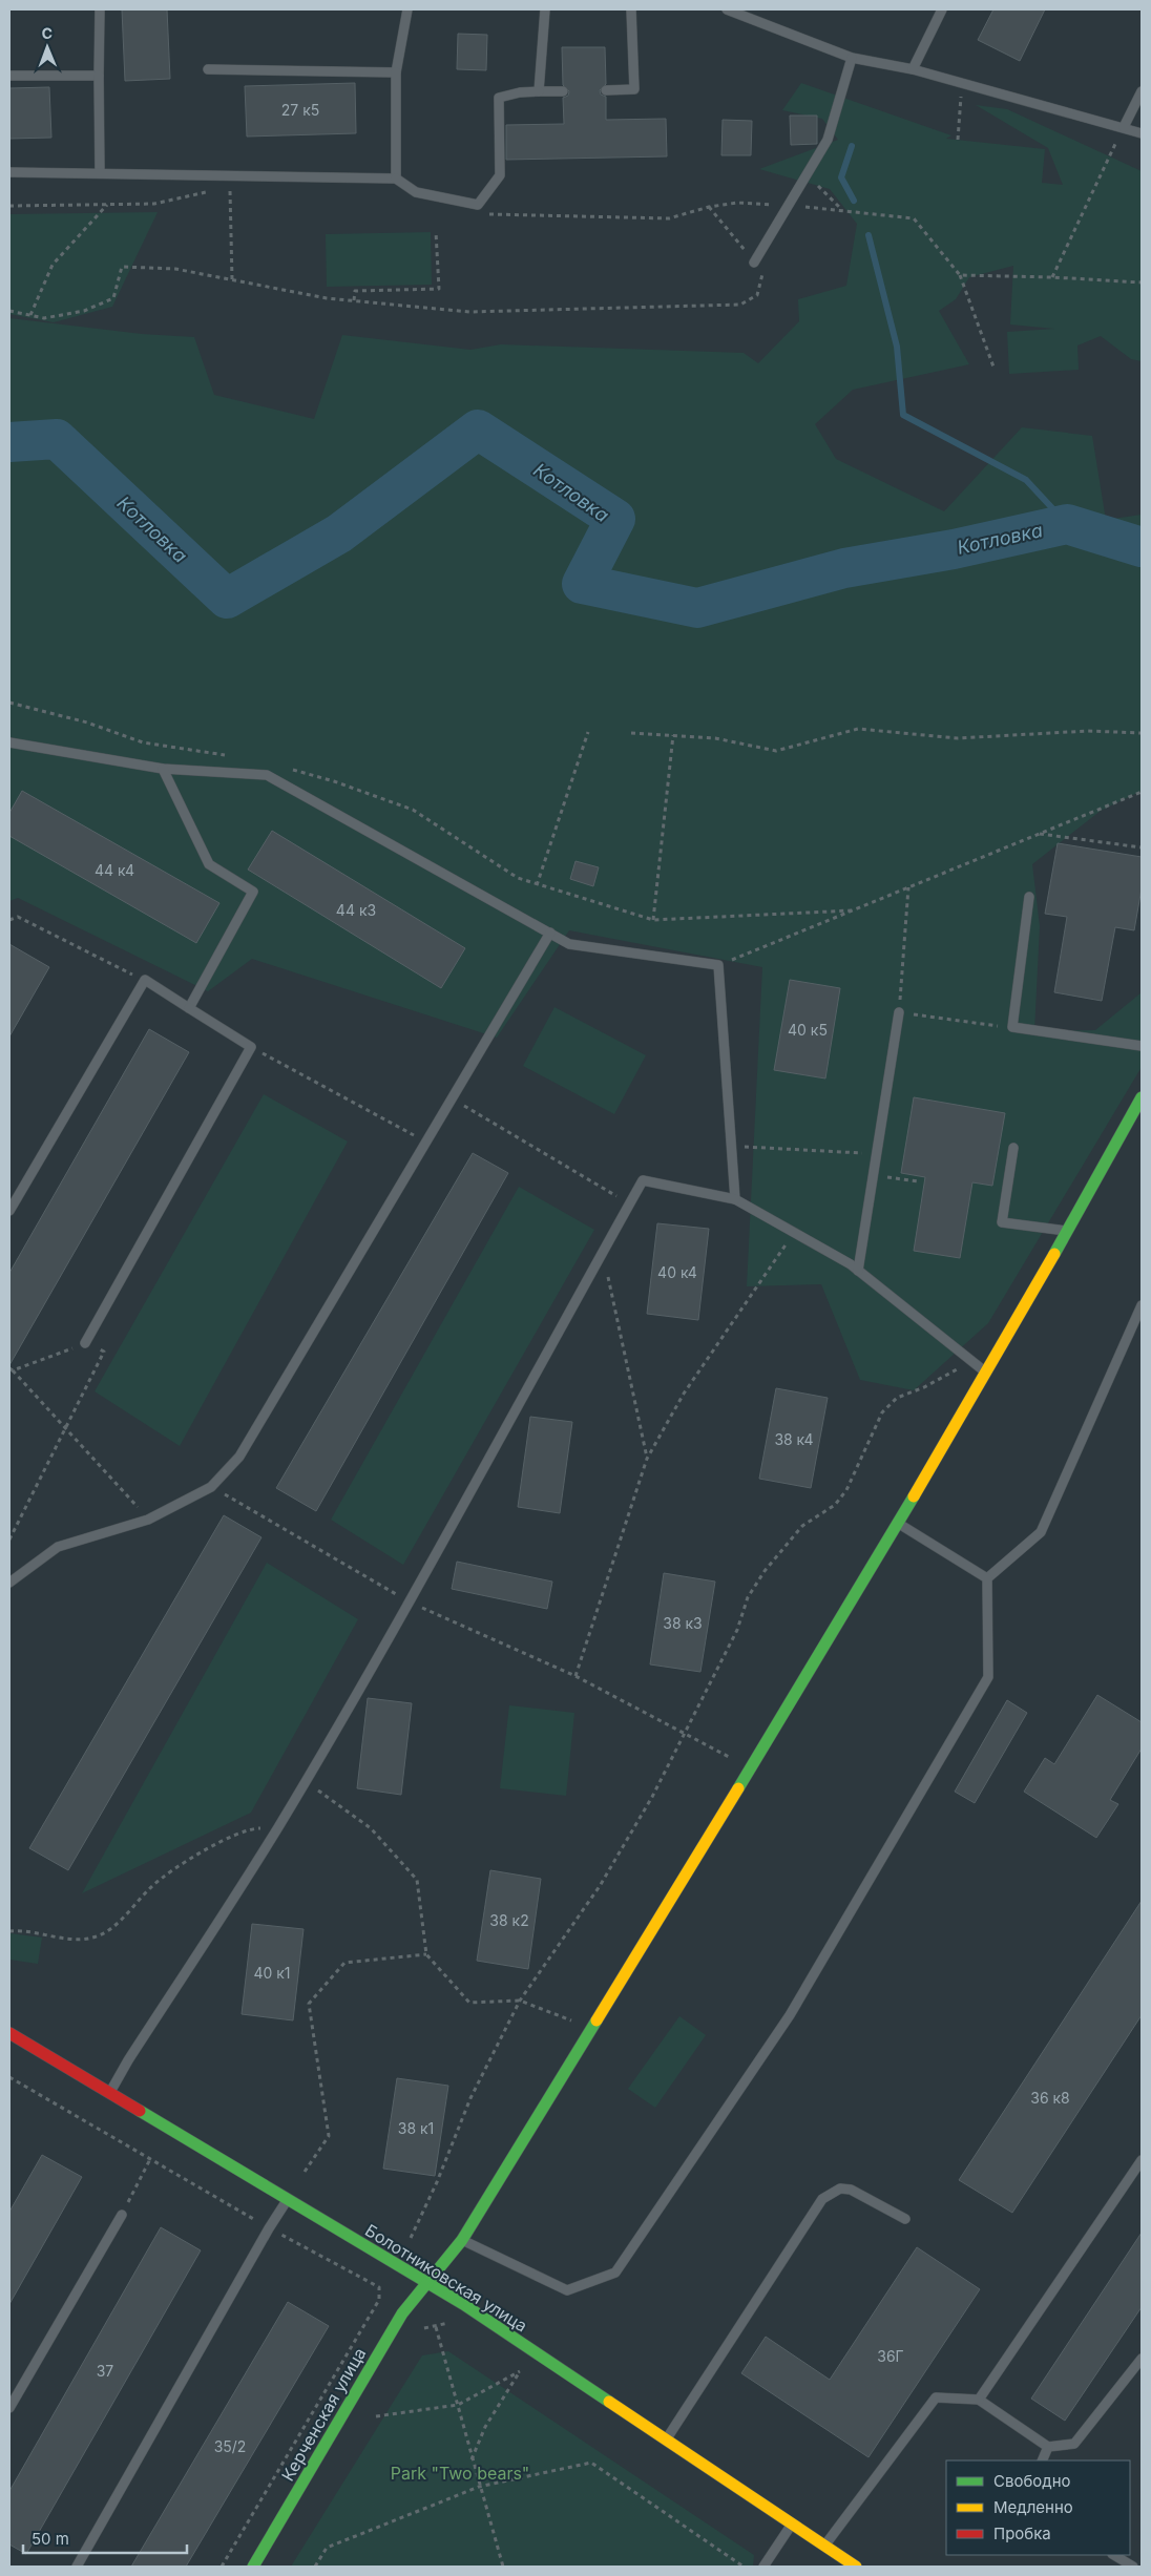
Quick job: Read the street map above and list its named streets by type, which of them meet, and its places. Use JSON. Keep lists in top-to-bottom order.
{
  "streets": {
    "street": ["Болотниковская улица", "Керченская улица"]
  },
  "crossings": [
    ["Болотниковская улица", "Керченская улица"]
  ],
  "water": ["Котловка"],
  "parks": ["Park \"Two bears\""],
  "house_numbers": [
    "27 к5",
    "44 к4",
    "44 к3",
    "40 к5",
    "40 к4",
    "38 к4",
    "38 к3",
    "38 к2",
    "40 к1",
    "36 к8",
    "38 к1",
    "36Г",
    "37",
    "35/2"
  ],
  "legend": ["Свободно", "Медленно", "Пробка"],
  "scale_bar": "50 m",
  "north": "top"
}
